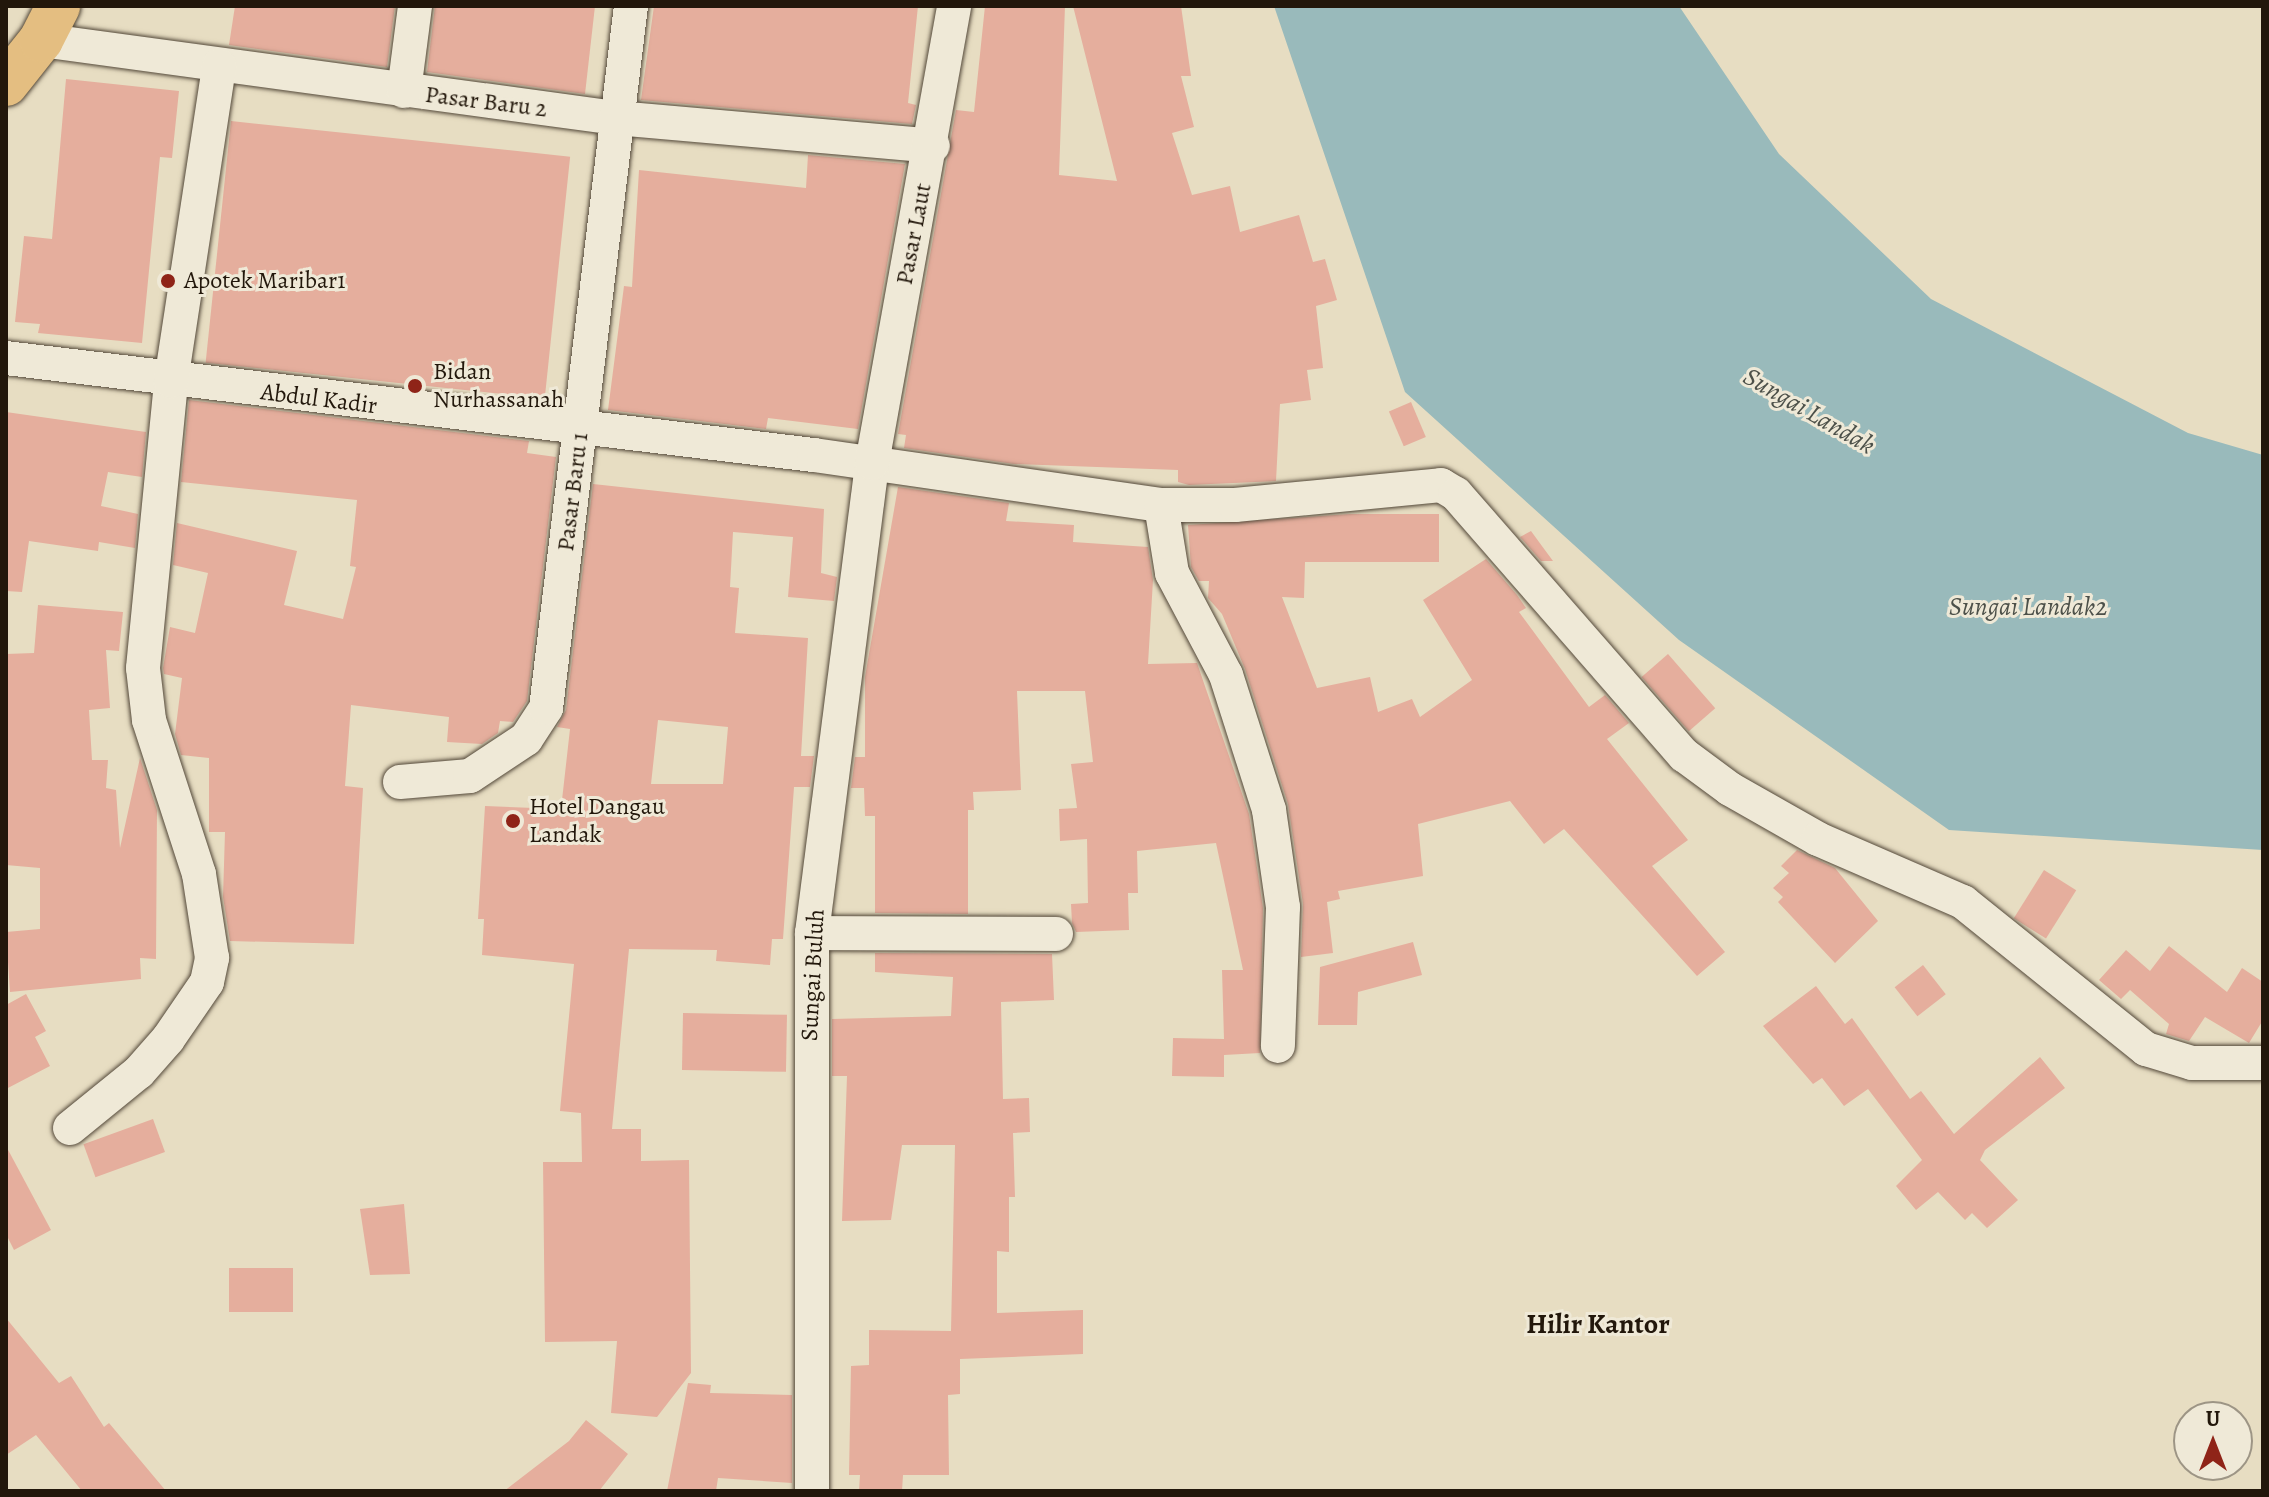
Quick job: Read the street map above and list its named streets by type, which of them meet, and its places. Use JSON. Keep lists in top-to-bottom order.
{
  "streets": {
    "street": [
      "Pasar Baru 2",
      "Pasar Laut",
      "Abdul Kadir",
      "Pasar Baru 1",
      "Sungai Buluh"
    ]
  },
  "crossings": [
    ["Pasar Baru 2", "Pasar Laut"],
    ["Pasar Baru 2", "Pasar Baru 1"],
    ["Pasar Laut", "Abdul Kadir"],
    ["Pasar Laut", "Sungai Buluh"],
    ["Abdul Kadir", "Pasar Baru 1"],
    ["Abdul Kadir", "Sungai Buluh"]
  ],
  "districts": ["Hilir Kantor"],
  "water": ["Sungai Landak", "Sungai Landak2"],
  "places": ["Apotek Maribar1", "Bidan Nurhassanah", "Hotel Dangau Landak"],
  "north": "top"
}
